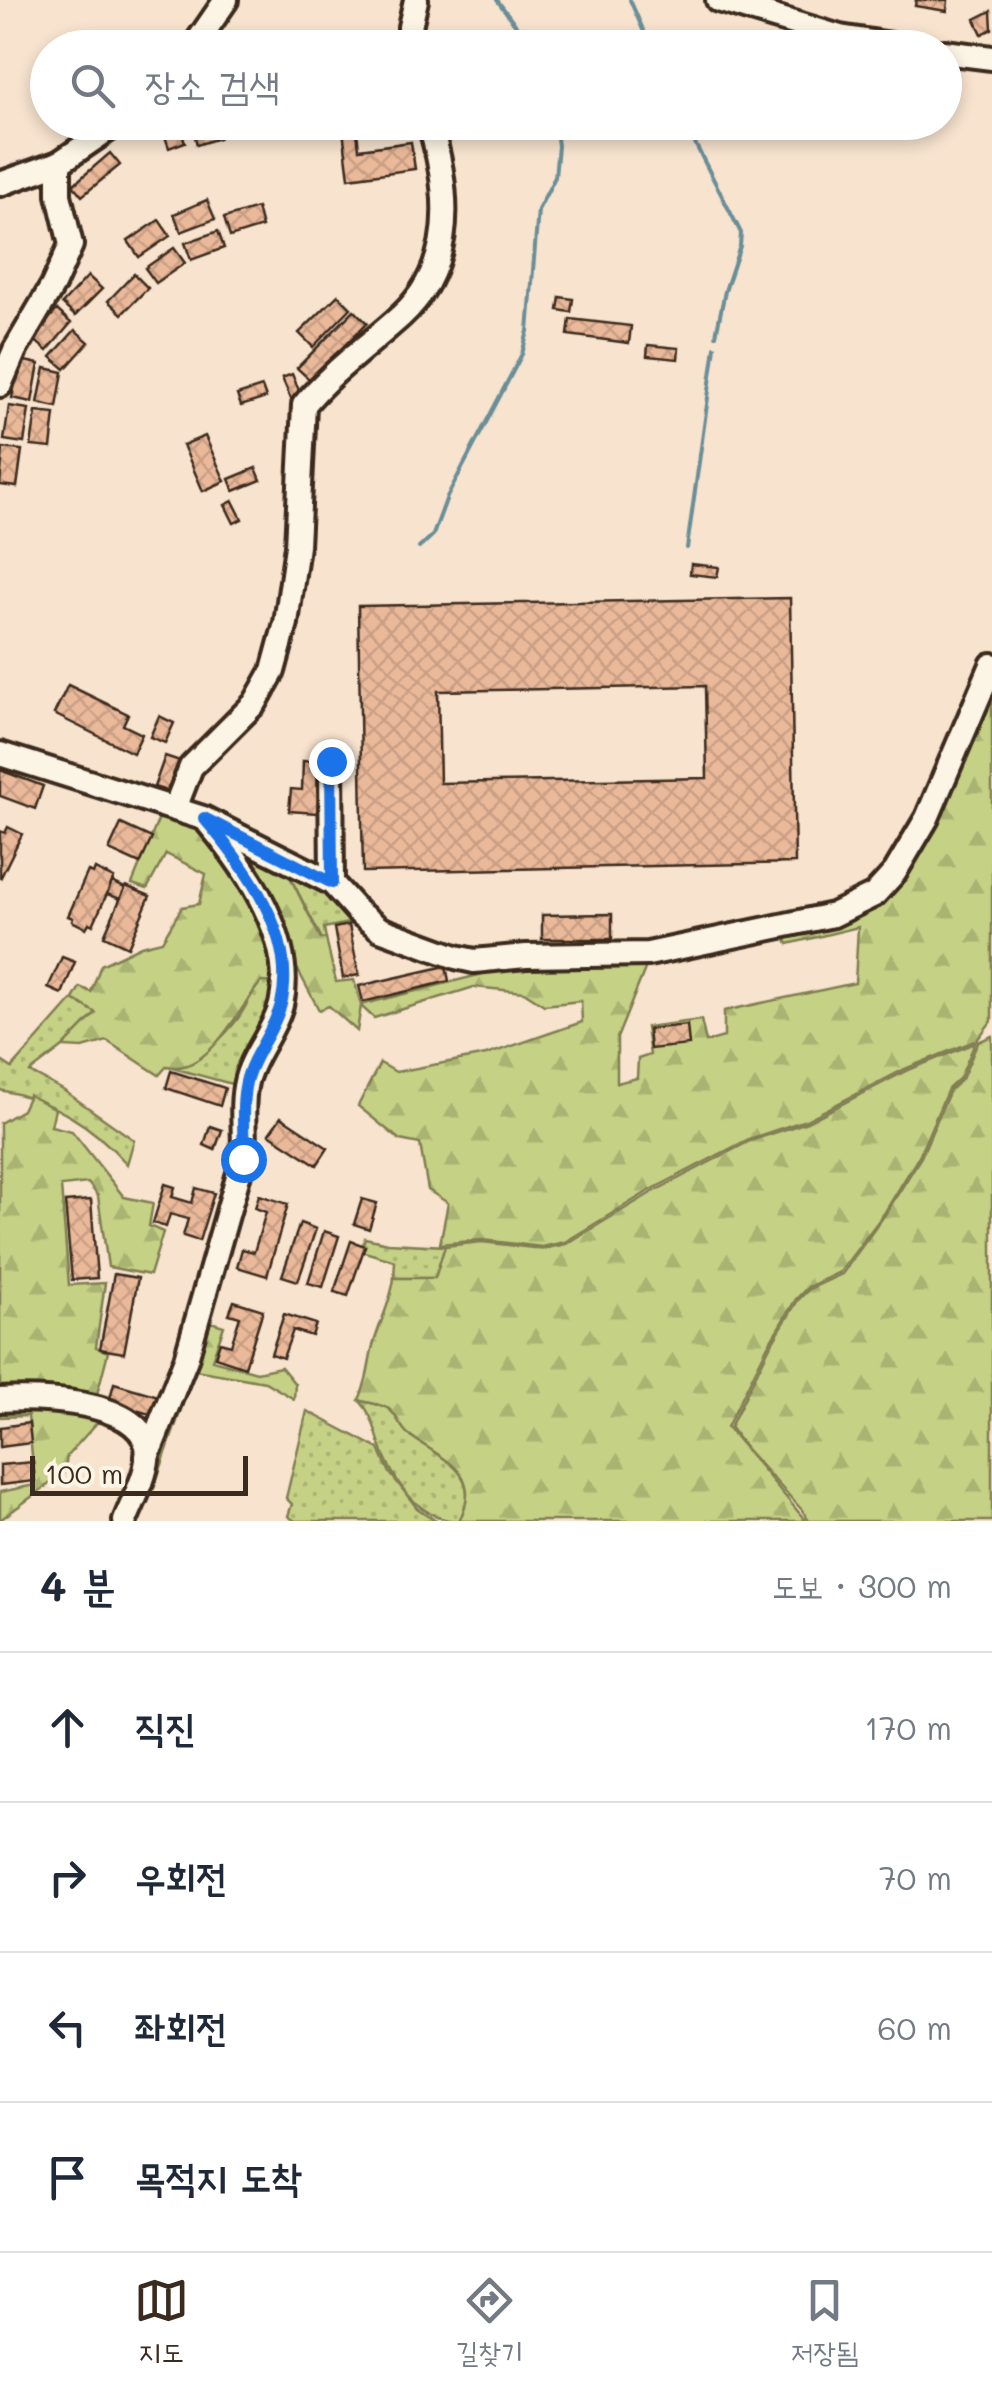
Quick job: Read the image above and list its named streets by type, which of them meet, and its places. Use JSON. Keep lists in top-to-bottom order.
{
  "scale_bar": "100 m",
  "page": {
    "search": "장소 검색",
    "scale": "100 m",
    "heading": ["4 분", "도보 · 300 m"],
    "list": [
      ["직진", "170 m"],
      ["우회전", "70 m"],
      ["좌회전", "60 m"],
      "목적지 도착"
    ],
    "nav": ["지도", "길찾기", "저장됨"]
  }
}
